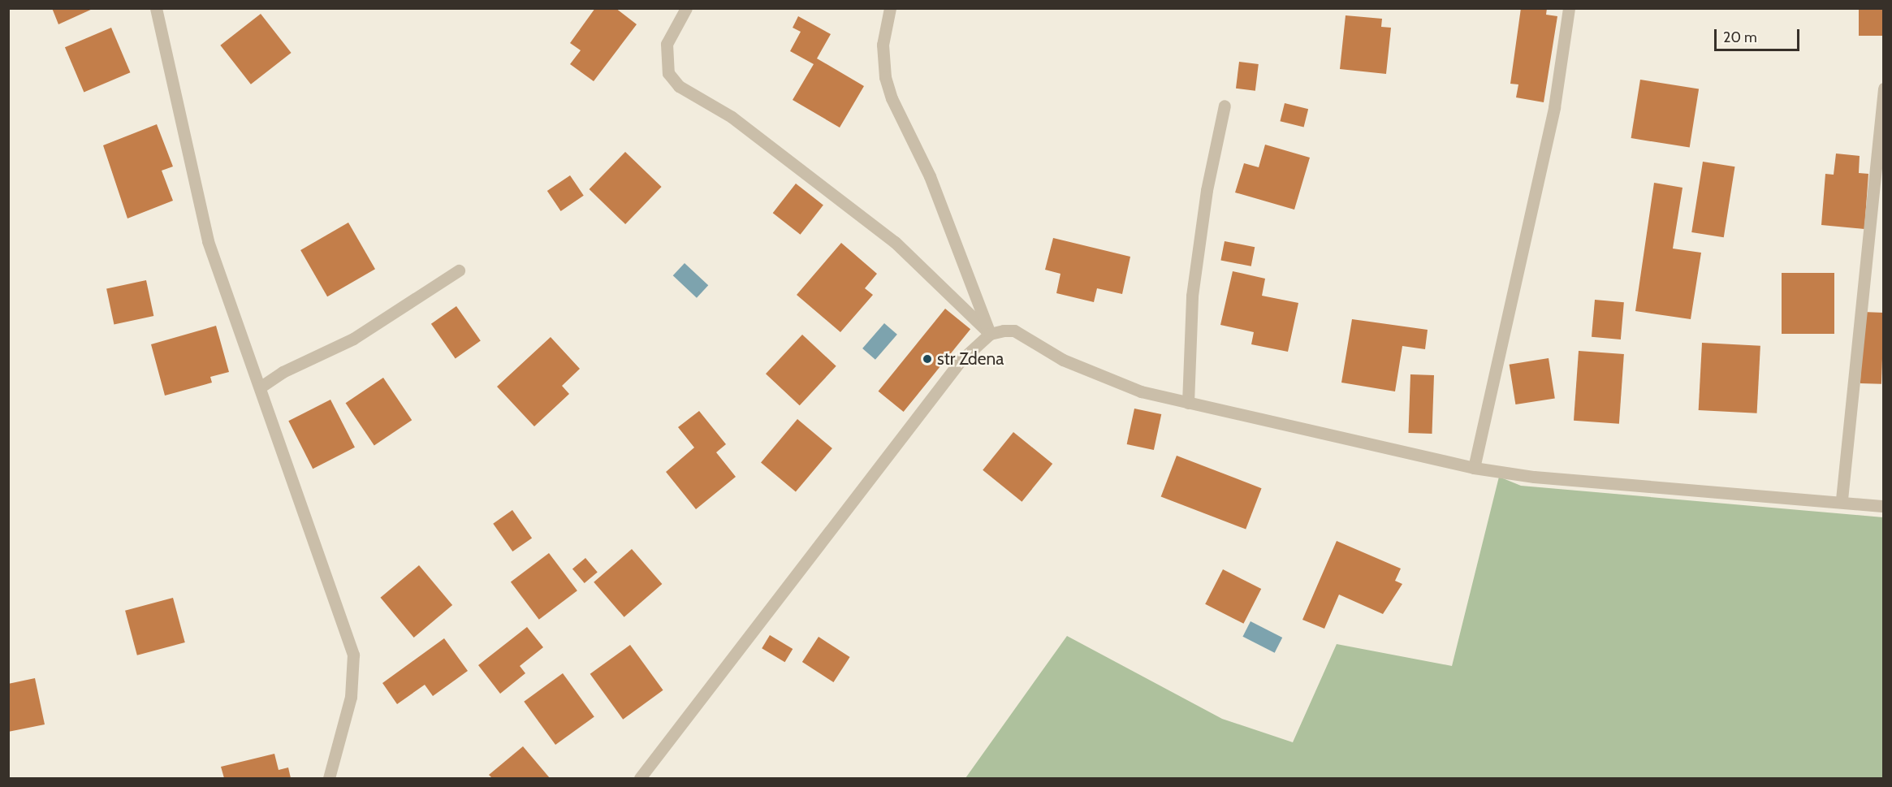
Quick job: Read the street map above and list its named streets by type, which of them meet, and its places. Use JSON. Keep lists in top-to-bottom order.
{
  "places": ["str Zdena"],
  "scale_bar": "20 m"
}
